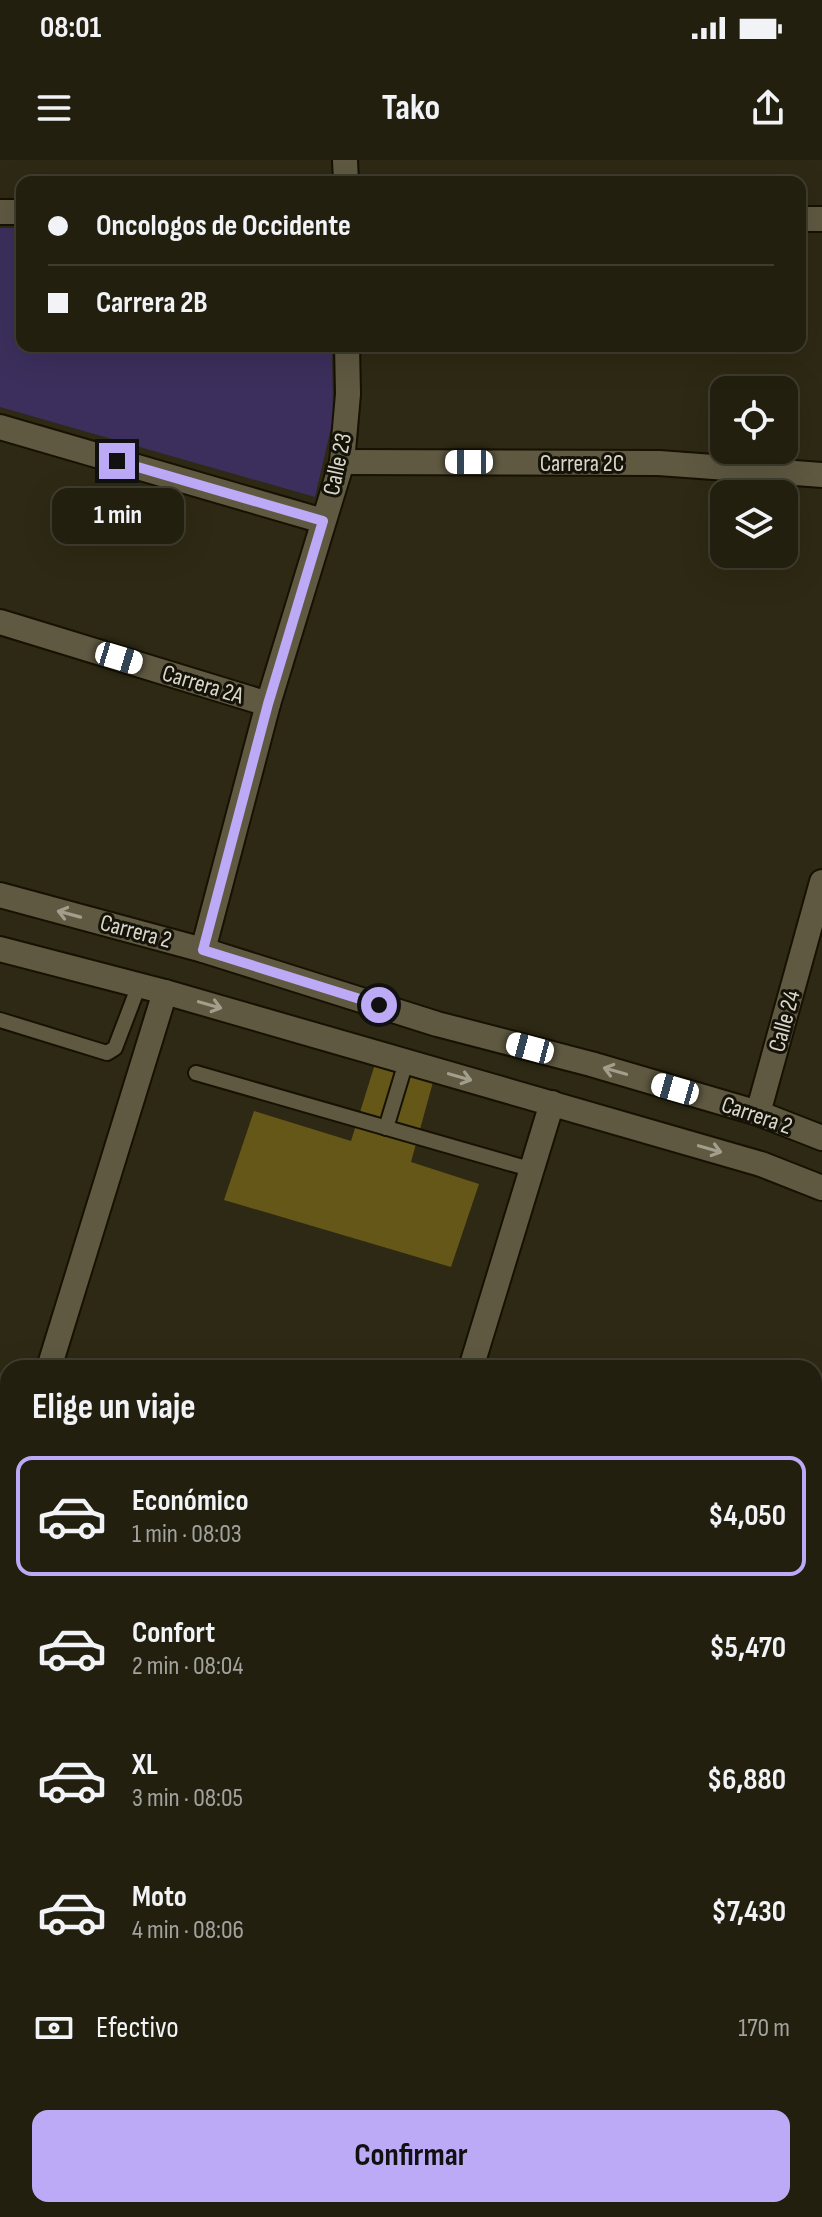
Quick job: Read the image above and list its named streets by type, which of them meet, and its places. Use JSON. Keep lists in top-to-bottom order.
{
  "streets": {
    "street": [
      "Carrera 2C",
      "Calle 23",
      "Carrera 2A",
      "Carrera 2",
      "Calle 24"
    ]
  },
  "crossings": [
    ["Carrera 2C", "Calle 23"],
    ["Calle 23", "Carrera 2A"],
    ["Calle 23", "Carrera 2"],
    ["Carrera 2", "Calle 24"]
  ],
  "page": {
    "status": "08:01",
    "header": "Tako",
    "banner": ["Oncologos de Occidente", "Carrera 2B"],
    "bubble": "1 min",
    "heading": "Elige un viaje",
    "list": [
      {
        "name": "Económico",
        "note": "1 min · 08:03",
        "value": "$4,050"
      },
      {
        "name": "Confort",
        "note": "2 min · 08:04",
        "value": "$5,470"
      },
      {
        "name": "XL",
        "note": "3 min · 08:05",
        "value": "$6,880"
      },
      {
        "name": "Moto",
        "note": "4 min · 08:06",
        "value": "$7,430"
      }
    ],
    "pay": ["Efectivo", "170 m"],
    "buttons": "Confirmar"
  }
}
